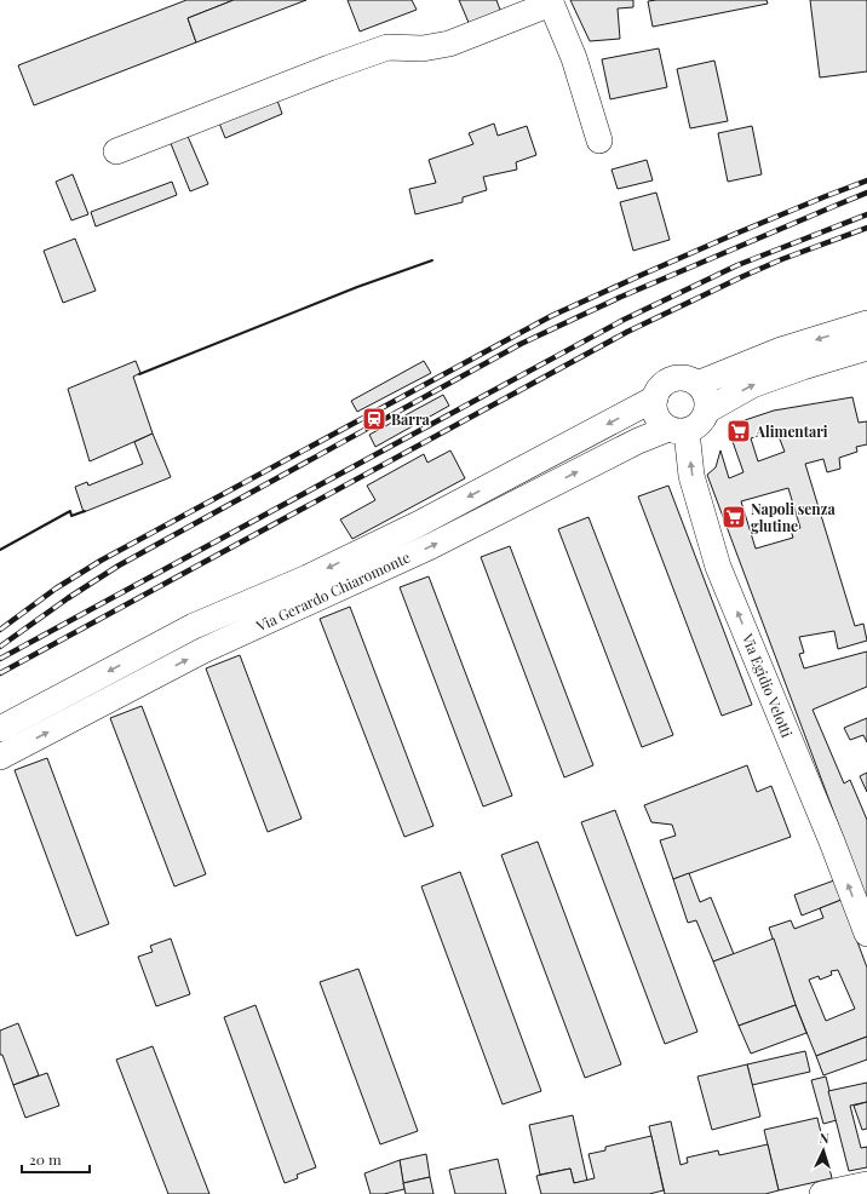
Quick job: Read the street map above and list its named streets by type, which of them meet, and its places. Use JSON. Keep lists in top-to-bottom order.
{
  "streets": {
    "street": ["Via Gerardo Chiaromonte", "Via Egidio Velotti"]
  },
  "crossings": [
    ["Via Gerardo Chiaromonte", "Via Egidio Velotti"]
  ],
  "one_way": ["Via Egidio Velotti"],
  "places": {
    "station": ["Barra"],
    "supermarket": ["Alimentari", "Napoli senza glutine"]
  },
  "scale_bar": "20 m",
  "north": "top"
}
